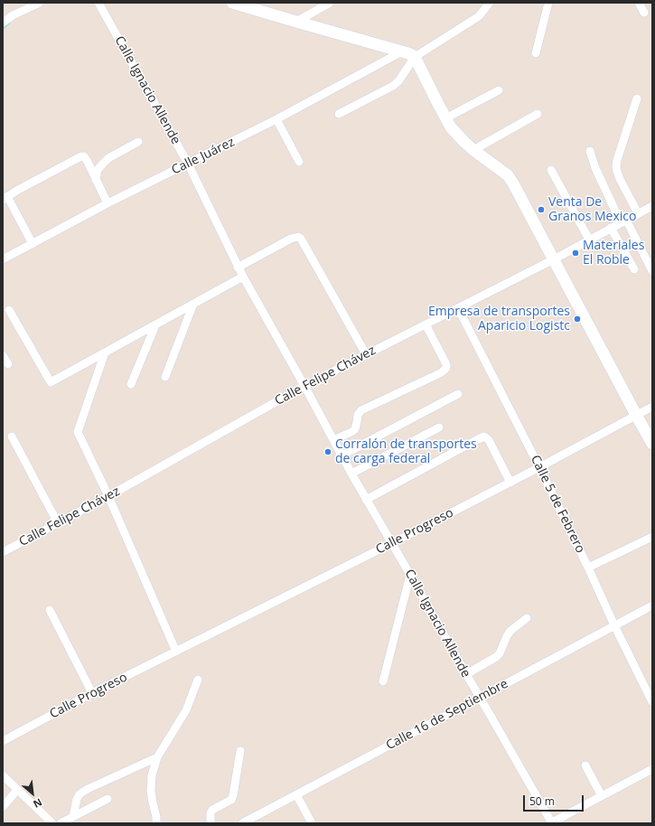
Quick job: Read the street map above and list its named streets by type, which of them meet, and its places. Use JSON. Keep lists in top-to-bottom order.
{
  "streets": {
    "street": [
      "Calle Ignacio Allende",
      "Calle Juárez",
      "Calle Felipe Chávez",
      "Calle 5 de Febrero",
      "Calle Progreso",
      "Calle 16 de Septiembre"
    ]
  },
  "crossings": [
    ["Calle Ignacio Allende", "Calle Juárez"],
    ["Calle Ignacio Allende", "Calle Felipe Chávez"],
    ["Calle Ignacio Allende", "Calle Progreso"],
    ["Calle Ignacio Allende", "Calle 16 de Septiembre"],
    ["Calle Felipe Chávez", "Calle 5 de Febrero"],
    ["Calle 5 de Febrero", "Calle Progreso"],
    ["Calle 5 de Febrero", "Calle 16 de Septiembre"]
  ],
  "places": [
    "Venta De Granos Mexico",
    "Materiales El Roble",
    "Empresa de transportes Aparicio Logistc",
    "Corralón de transportes de carga federal"
  ],
  "scale_bar": "50 m",
  "north": "bottom right"
}
